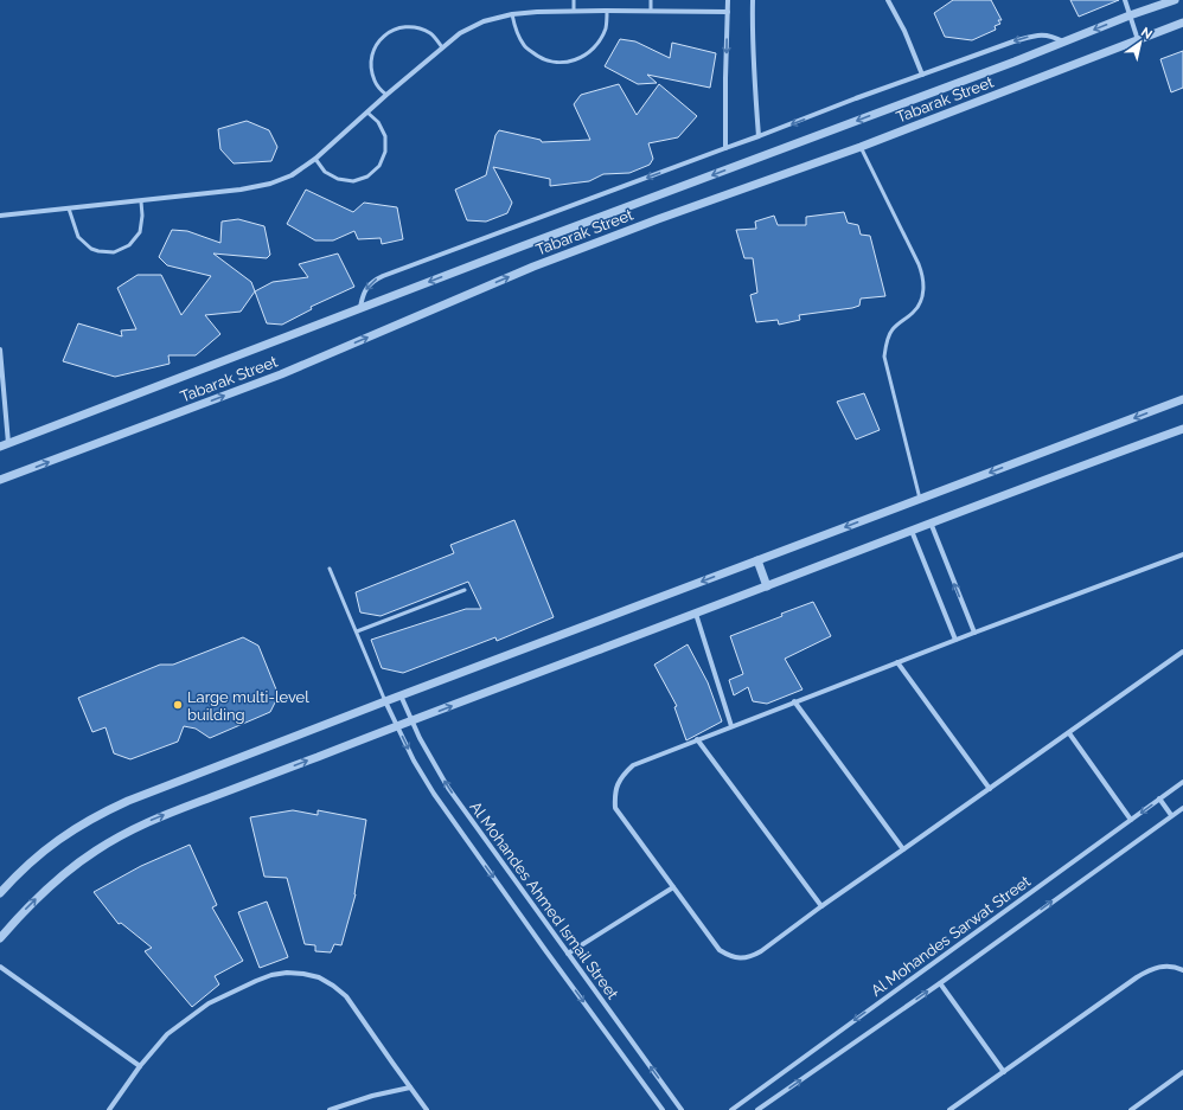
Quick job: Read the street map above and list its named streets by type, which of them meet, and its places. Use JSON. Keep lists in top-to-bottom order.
{
  "streets": {
    "street": ["Tabarak Street", "Al Mohandes Ahmed Ismail Street", "Al Mohandes Sarwat Street"]
  },
  "places": ["Large multi-level building"],
  "north": "top right"
}
